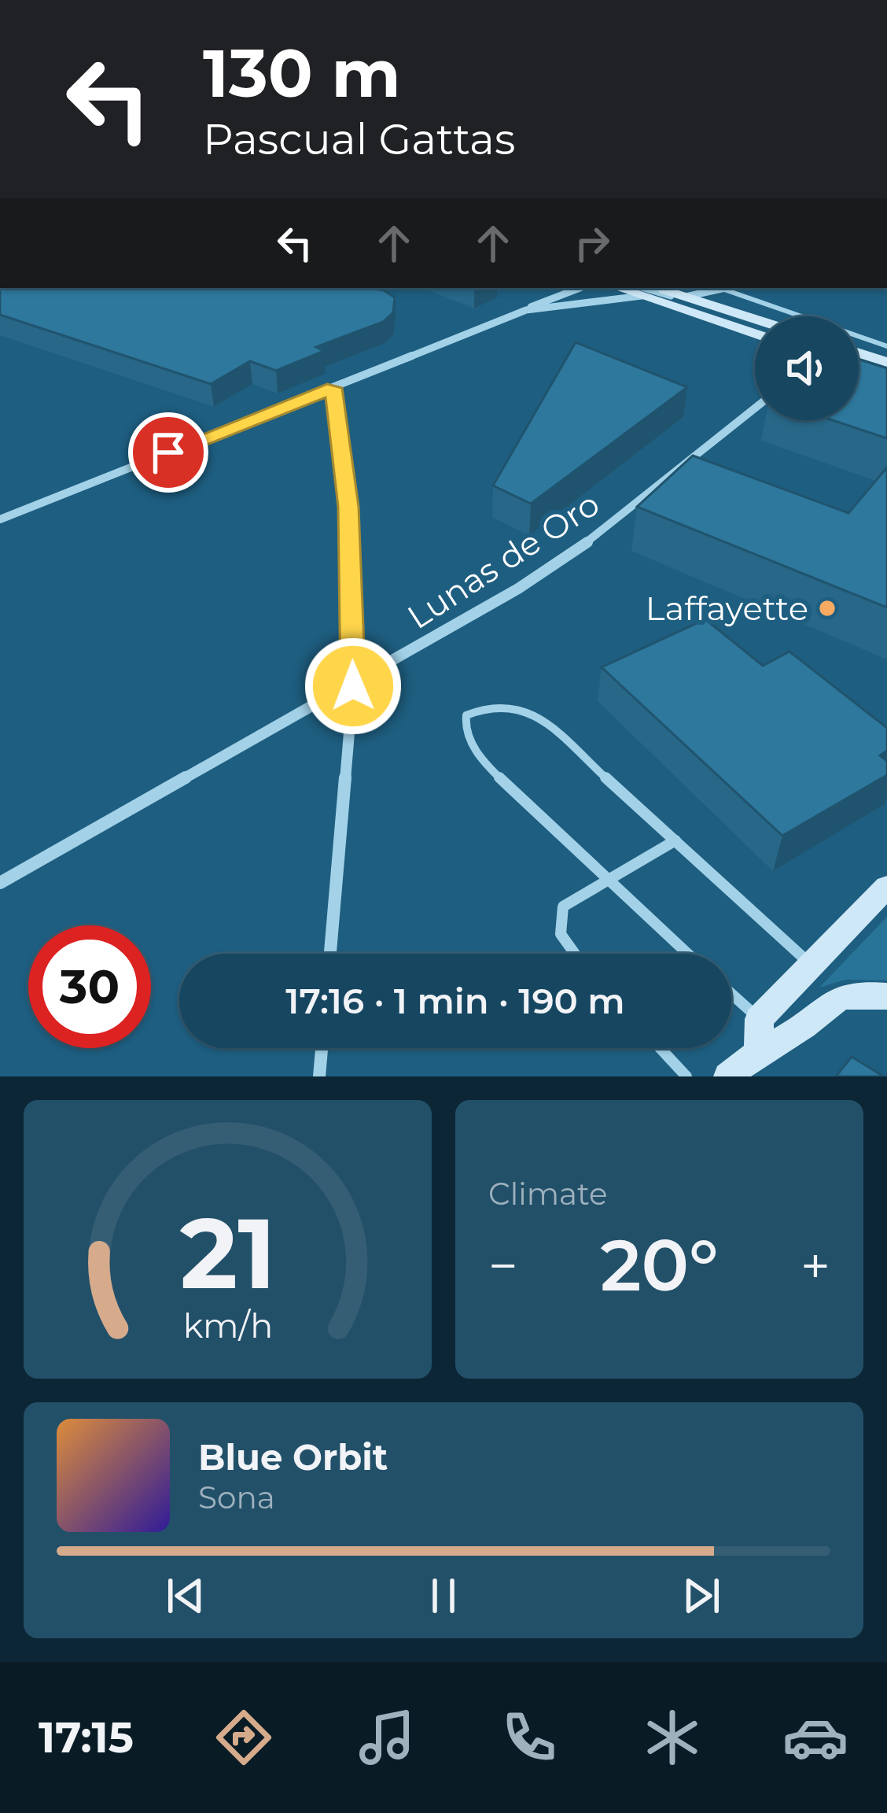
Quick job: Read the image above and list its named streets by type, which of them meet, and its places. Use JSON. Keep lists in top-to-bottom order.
{
  "streets": {
    "street": ["Lunas de Oro"]
  },
  "places": ["Laffayette"],
  "page": {
    "turn": ["130 m", "Pascual Gattas"],
    "limit": "30",
    "trip": "17:16 · 1 min · 190 m",
    "tile": "Climate",
    "heat": ["−", "20°", "+"],
    "song": ["Blue Orbit", "Sona"],
    "tabs": "17:15",
    "gauge": ["21", "km/h"]
  }
}
